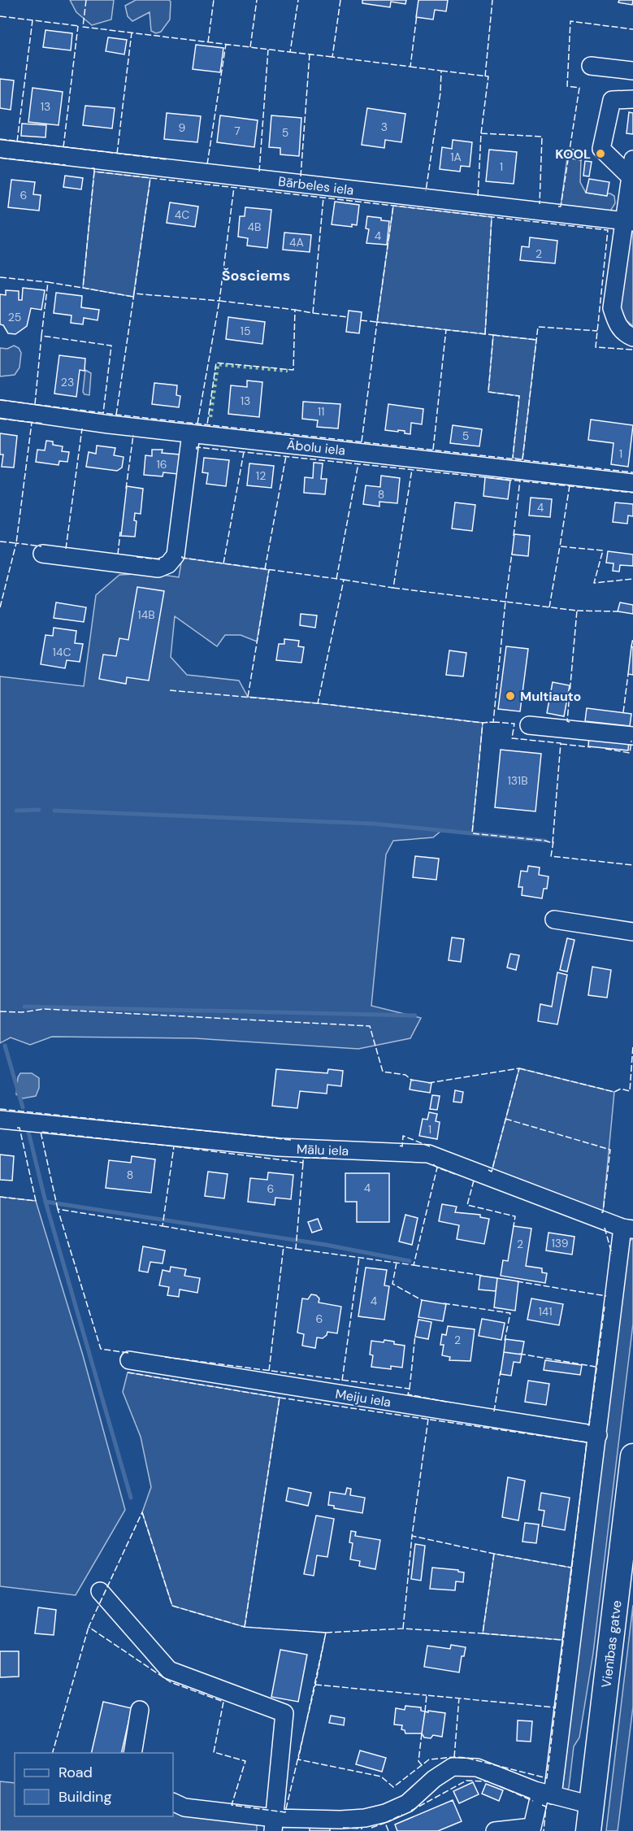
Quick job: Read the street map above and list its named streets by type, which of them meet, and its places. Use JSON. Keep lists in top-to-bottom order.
{
  "streets": {
    "highway": ["Vienības gatve"],
    "street": [
      "Bārbeles iela",
      "Ābolu iela",
      "Mālu iela",
      "Meiju iela"
    ]
  },
  "districts": ["Šosciems"],
  "places": ["KOOL", "Multiauto"],
  "house_numbers": [
    "13",
    "3",
    "9",
    "7",
    "5",
    "1A",
    "1",
    "6",
    "4C",
    "4B",
    "4",
    "4A",
    "2",
    "25",
    "15",
    "23",
    "13",
    "11",
    "5",
    "1",
    "16",
    "12",
    "8",
    "4",
    "14B",
    "14C",
    "131B",
    "1",
    "8",
    "4",
    "6",
    "139",
    "2",
    "4",
    "141",
    "6",
    "2"
  ],
  "legend": ["Road", "Building"]
}
